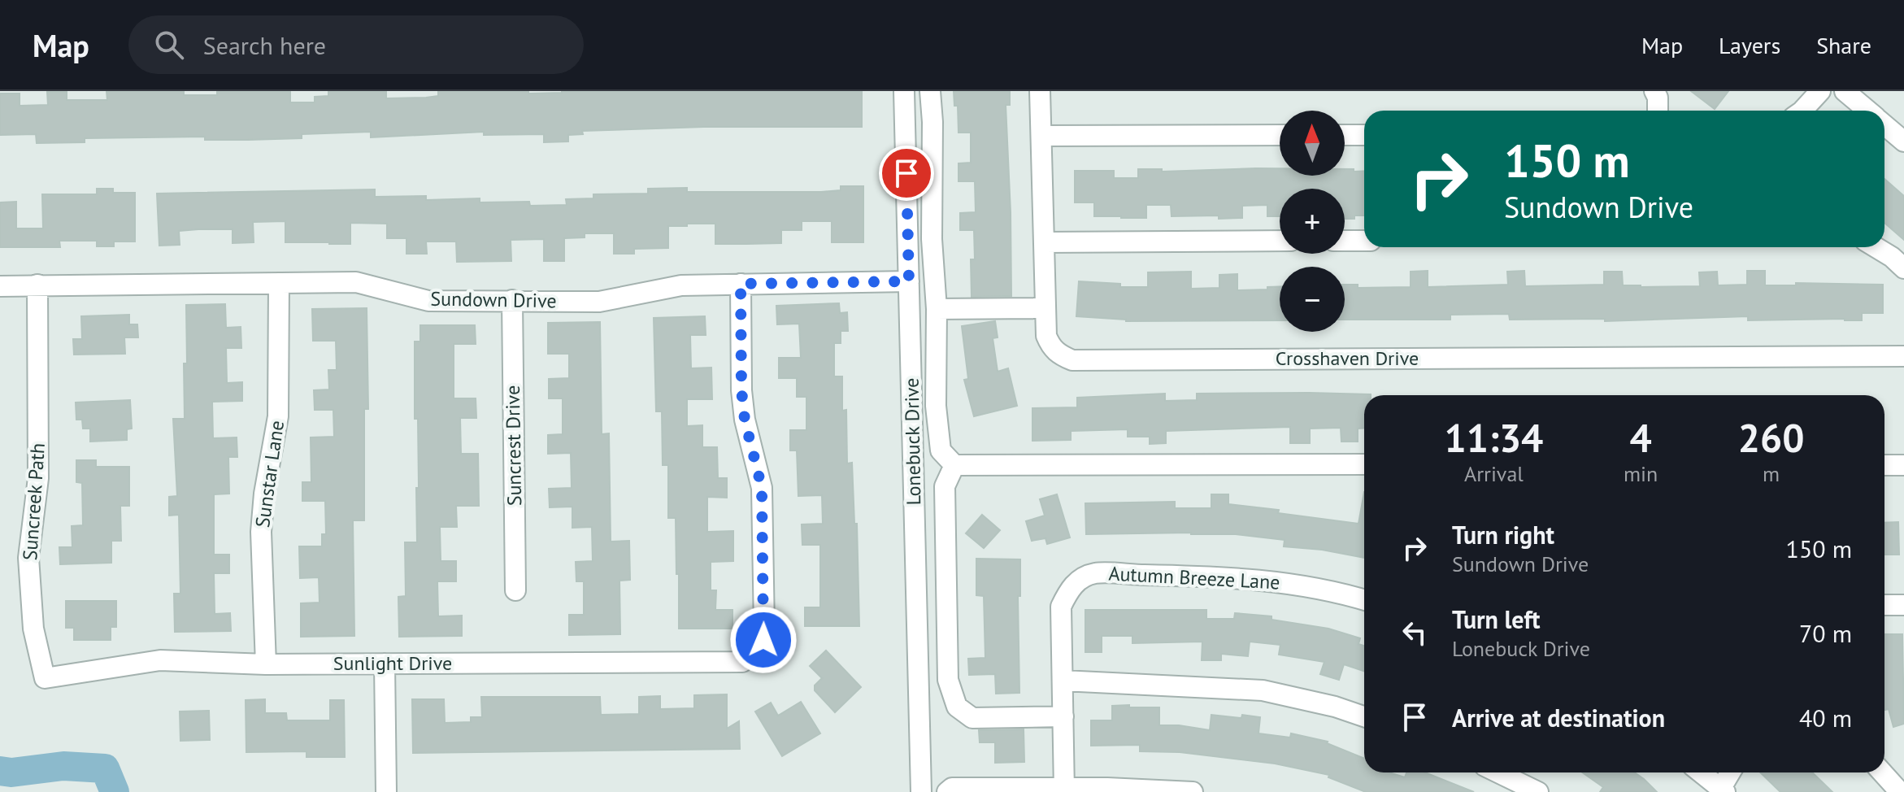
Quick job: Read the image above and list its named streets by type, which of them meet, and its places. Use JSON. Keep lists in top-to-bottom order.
{
  "streets": {
    "street": [
      "Sundown Drive",
      "Crosshaven Drive",
      "Lonebuck Drive",
      "Suncrest Drive",
      "Sunstar Lane",
      "Suncreek Path",
      "Autumn Breeze Lane",
      "Sunlight Drive"
    ]
  },
  "crossings": [
    ["Sundown Drive", "Lonebuck Drive"],
    ["Sundown Drive", "Suncrest Drive"],
    ["Sundown Drive", "Sunstar Lane"],
    ["Sundown Drive", "Suncreek Path"],
    ["Sundown Drive", "Sunlight Drive"],
    ["Sunstar Lane", "Sunlight Drive"],
    ["Suncreek Path", "Sunlight Drive"]
  ],
  "north": "top",
  "page": {
    "header": "Map",
    "search": "Search here",
    "nav": ["Map", "Layers", "Share"],
    "map_buttons": ["+", "−"],
    "turn": ["150 m", "Sundown Drive"],
    "eta": [
      "11:34",
      "Arrival",
      "4",
      "min",
      "260",
      "m"
    ],
    "list": [
      {
        "name": "Turn right",
        "note": "Sundown Drive",
        "value": "150 m"
      },
      {
        "name": "Turn left",
        "note": "Lonebuck Drive",
        "value": "70 m"
      },
      {
        "name": "Arrive at destination",
        "value": "40 m"
      }
    ]
  }
}
